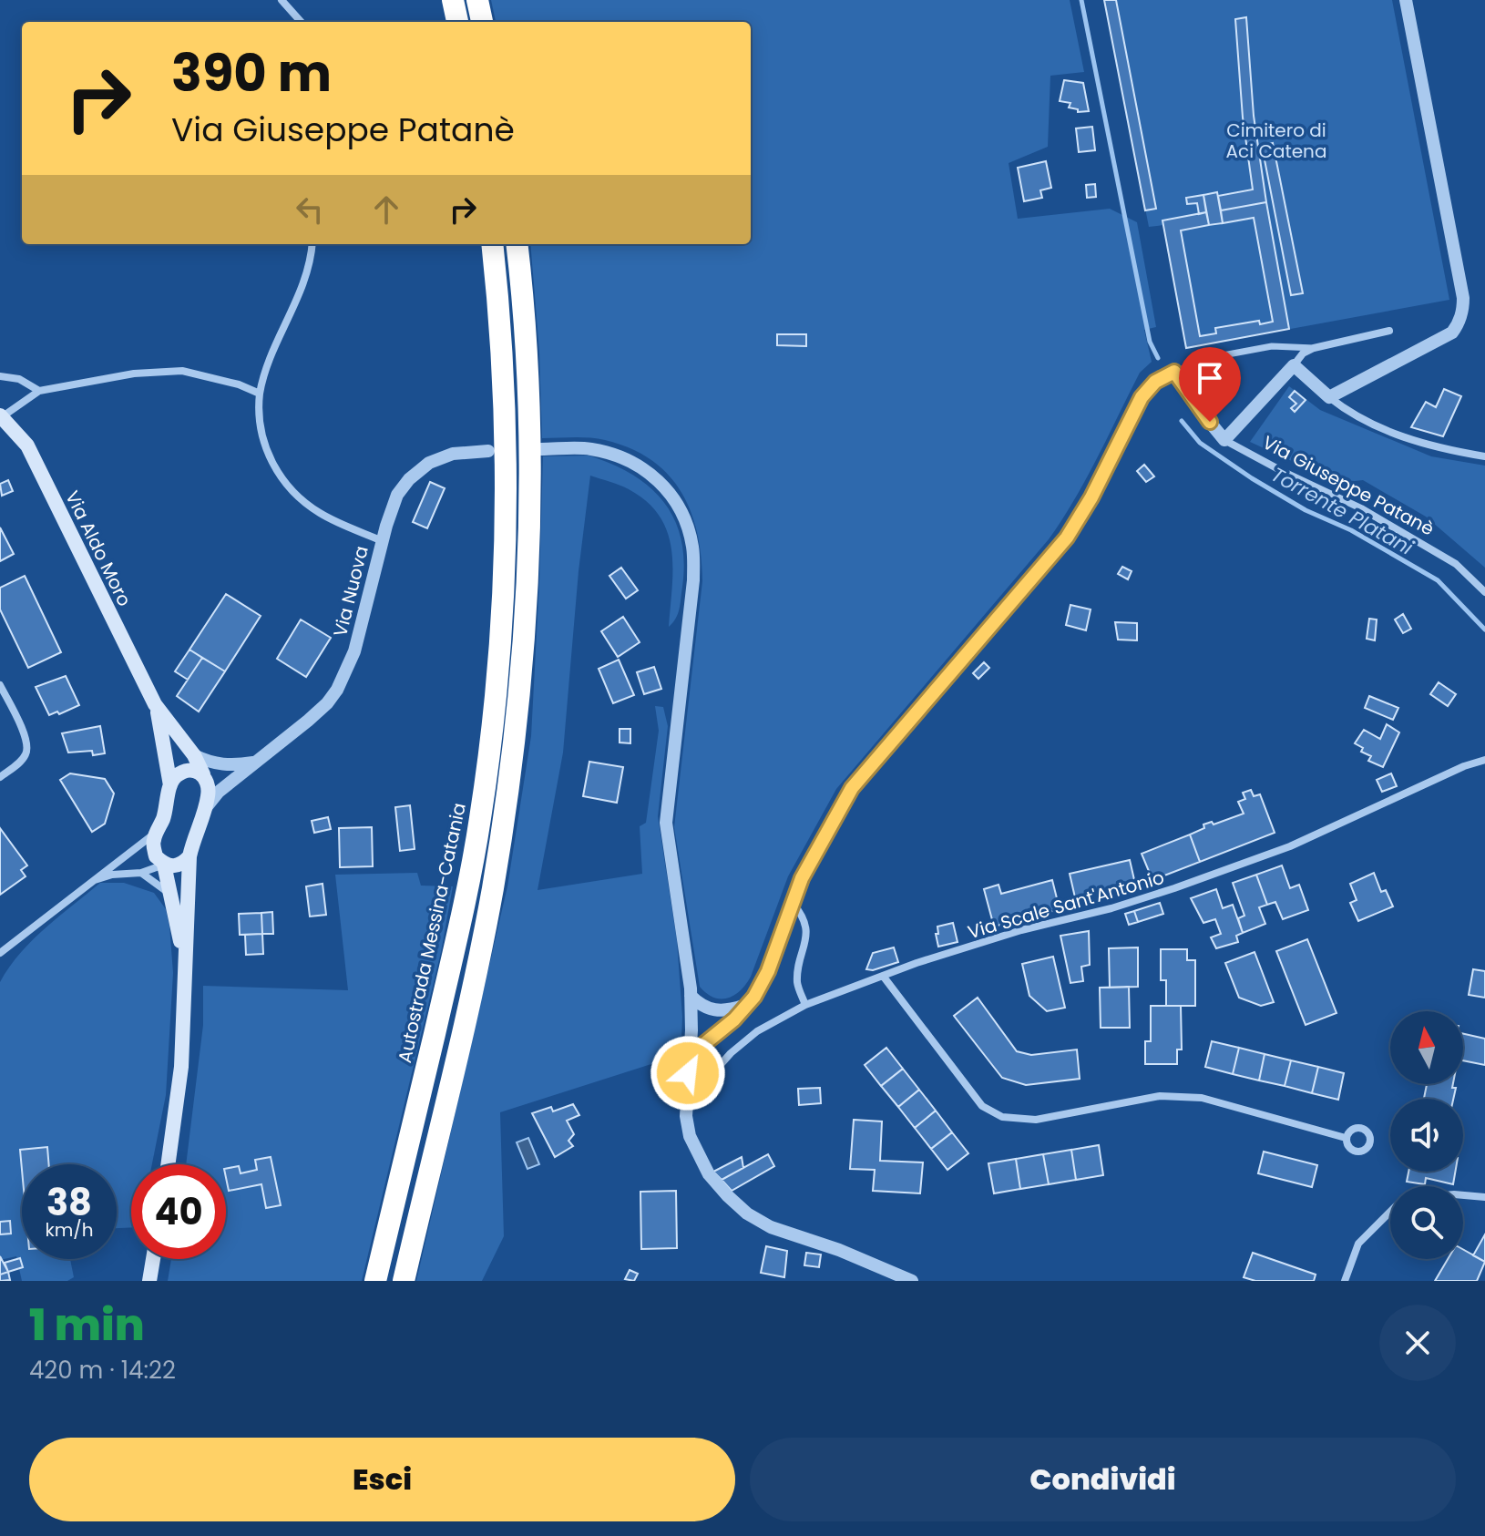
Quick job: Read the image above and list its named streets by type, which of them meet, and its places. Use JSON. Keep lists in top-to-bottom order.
{
  "streets": {
    "highway": ["Autostrada Messina-Catania"],
    "main road": ["Via Aldo Moro"],
    "street": ["Via Giuseppe Patanè", "Via Nuova", "Via Scale Sant'Antonio"]
  },
  "water": ["Torrente Platani"],
  "parks": ["Cimitero di Aci Catena"],
  "north": "top",
  "page": {
    "turn": ["390 m", "Via Giuseppe Patanè"],
    "speed": "38 km/h",
    "limit": "40",
    "heading": ["1 min", "420 m · 14:22"],
    "buttons": ["Esci", "Condividi"]
  }
}
